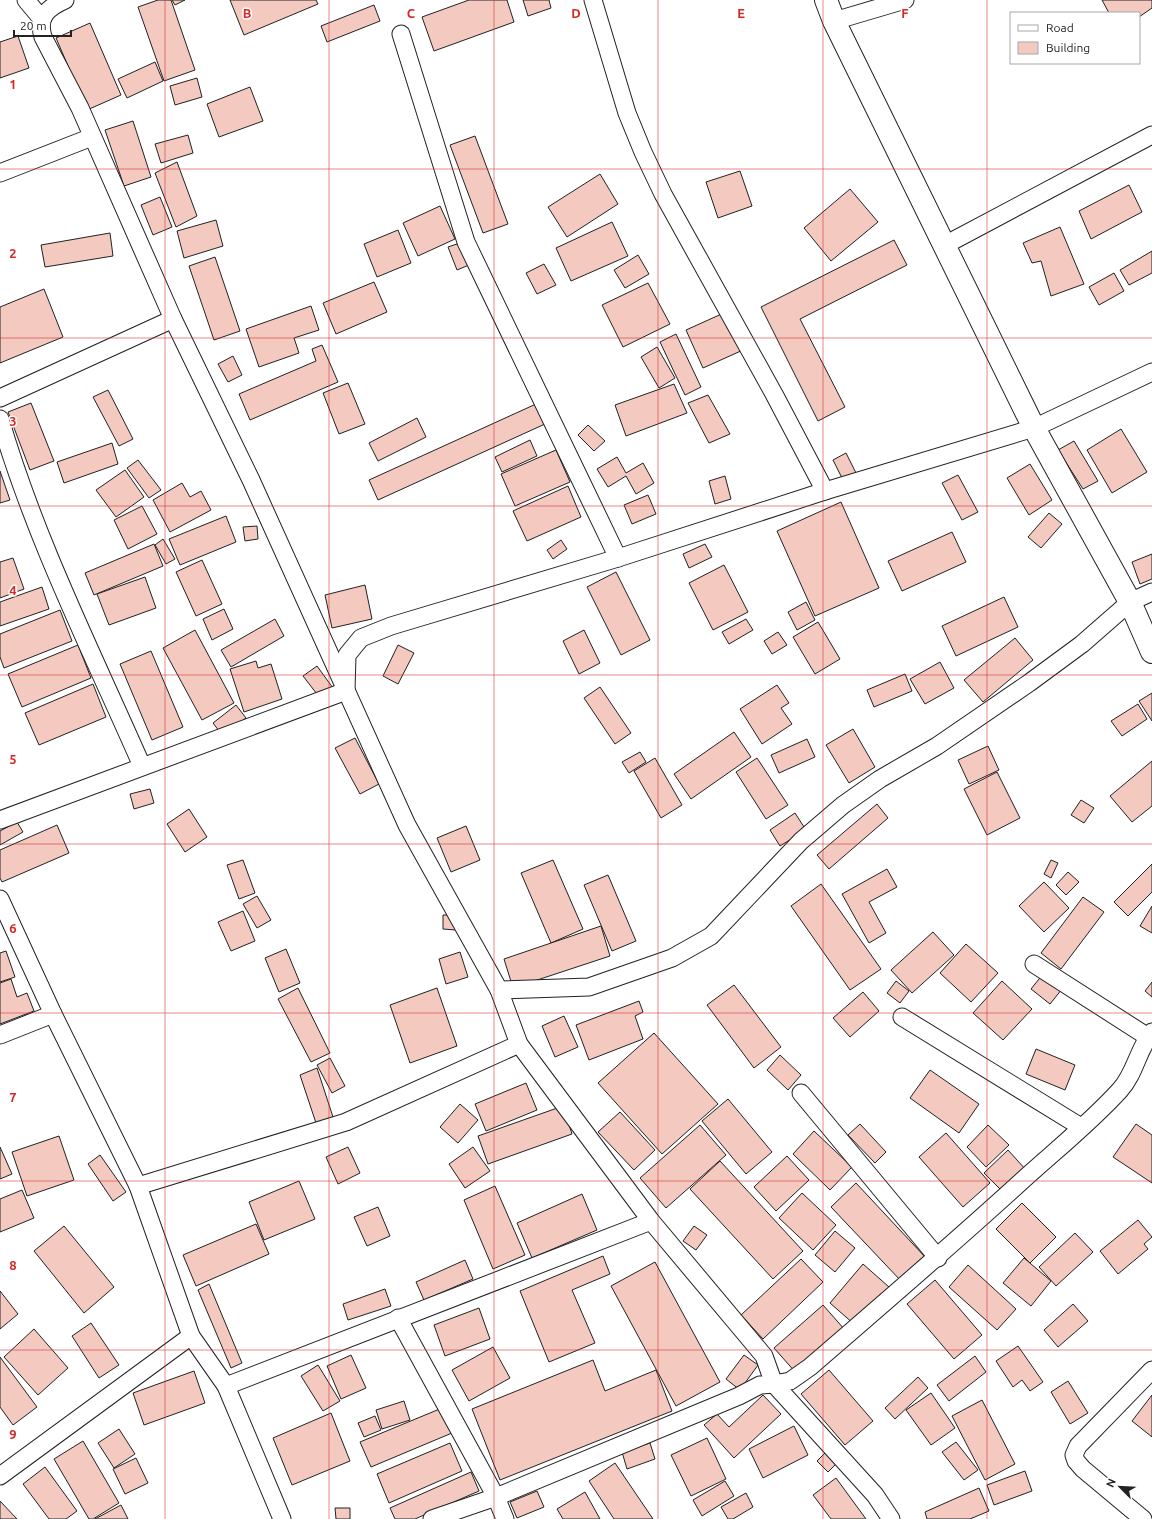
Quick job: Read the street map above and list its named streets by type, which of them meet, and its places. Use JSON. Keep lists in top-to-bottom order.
{
  "legend": ["Road", "Building"],
  "scale_bar": "20 m",
  "north": "top left",
  "grid": {
    "columns": [
      "B",
      "C",
      "D",
      "E",
      "F"
    ],
    "rows": [
      "1",
      "2",
      "3",
      "4",
      "5",
      "6",
      "7",
      "8",
      "9"
    ]
  }
}
